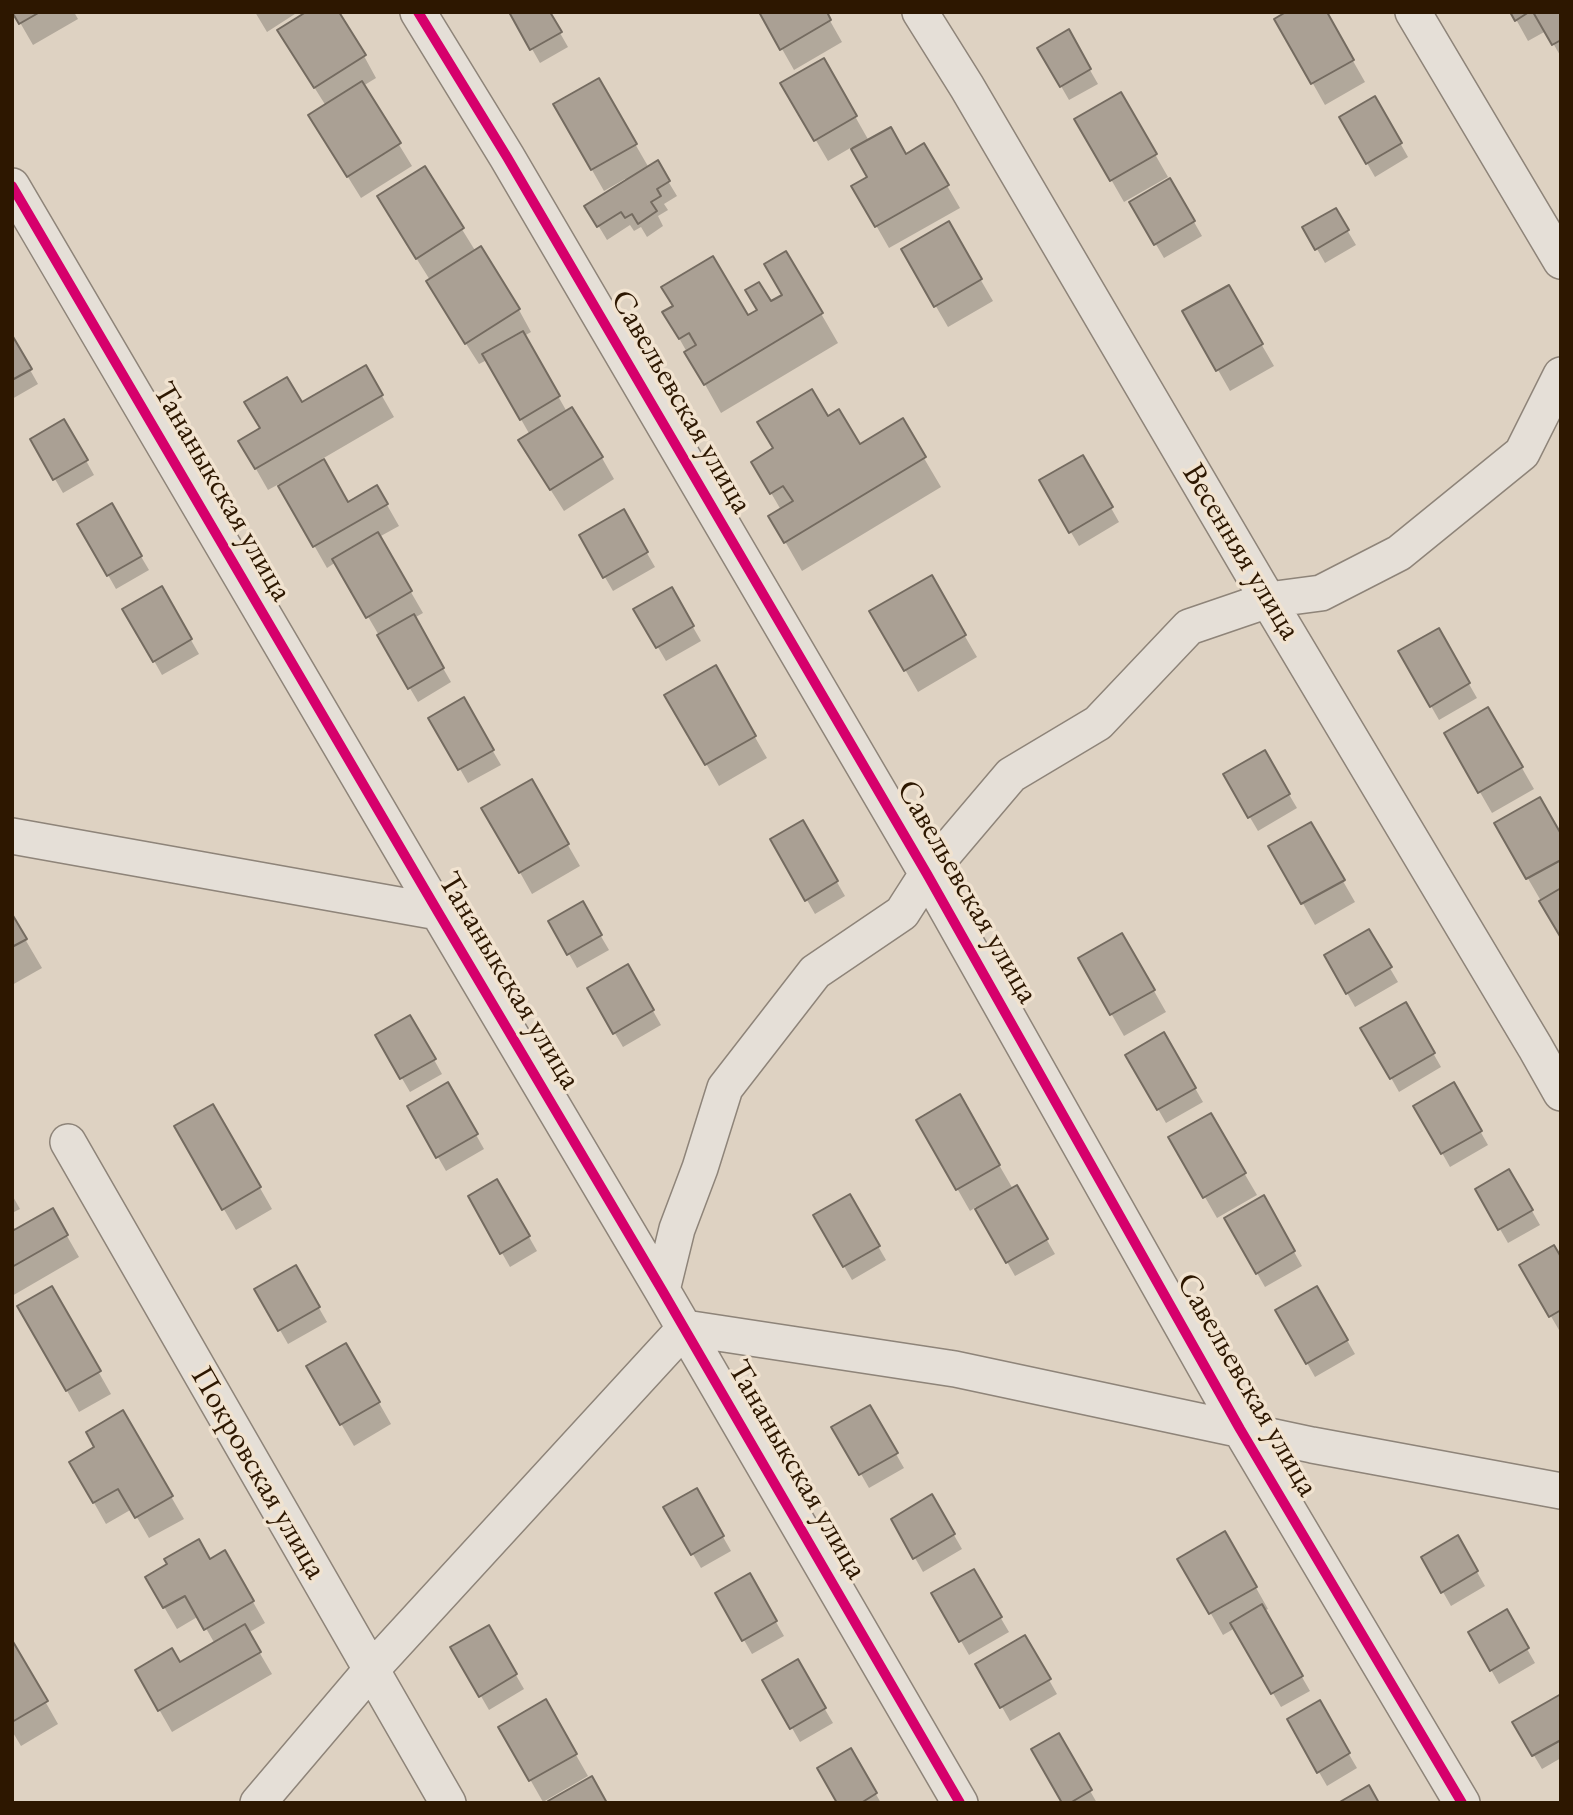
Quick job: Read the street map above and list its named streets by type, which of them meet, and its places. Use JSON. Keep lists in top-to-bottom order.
{
  "streets": {
    "street": [
      "Савельевская улица",
      "Тананыкская улица",
      "Весенняя улица",
      "Покровская улица"
    ]
  }
}
